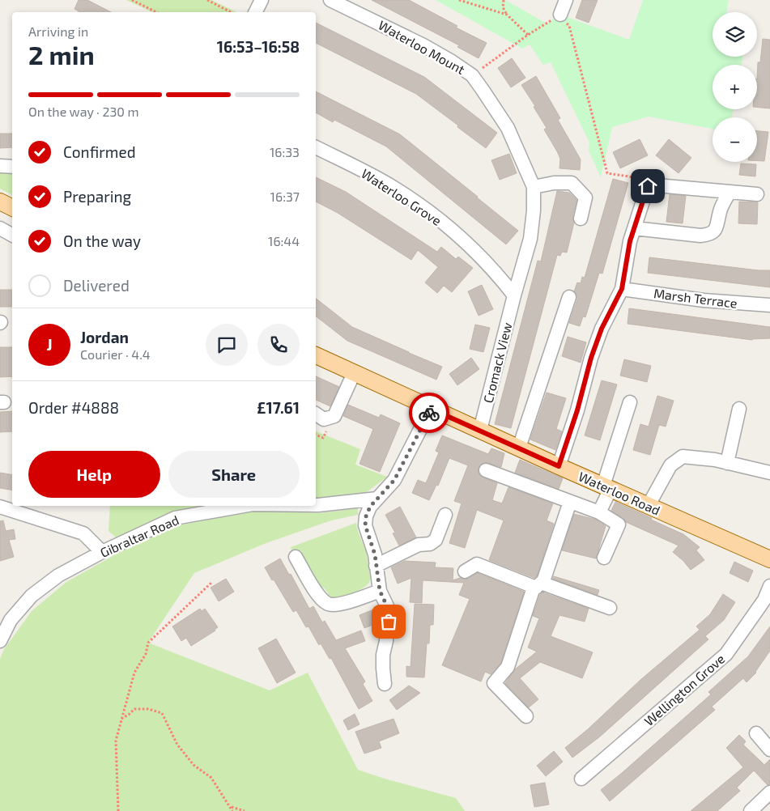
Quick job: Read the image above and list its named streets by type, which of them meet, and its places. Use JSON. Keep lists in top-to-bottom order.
{
  "streets": {
    "main road": ["Waterloo Road"],
    "street": [
      "Waterloo Mount",
      "Waterloo Grove",
      "Marsh Terrace",
      "Cromack View",
      "Gibraltar Road",
      "Wellington Grove"
    ]
  },
  "crossings": [
    ["Waterloo Mount", "Waterloo Grove"],
    ["Waterloo Mount", "Cromack View"],
    ["Waterloo Grove", "Cromack View"],
    ["Cromack View", "Waterloo Road"]
  ],
  "page": {
    "map_buttons": ["+", "−"],
    "heading": ["2 min", "Arriving in", "16:53–16:58"],
    "panel": [
      "Jordan",
      "Courier · 4.4",
      "Order #4888",
      "£17.61"
    ],
    "bar": "On the way · 230 m",
    "list": [
      ["Confirmed", "16:33"],
      ["Preparing", "16:37"],
      ["On the way", "16:44"],
      "Delivered"
    ],
    "round": "J",
    "buttons": ["Help", "Share"]
  }
}
